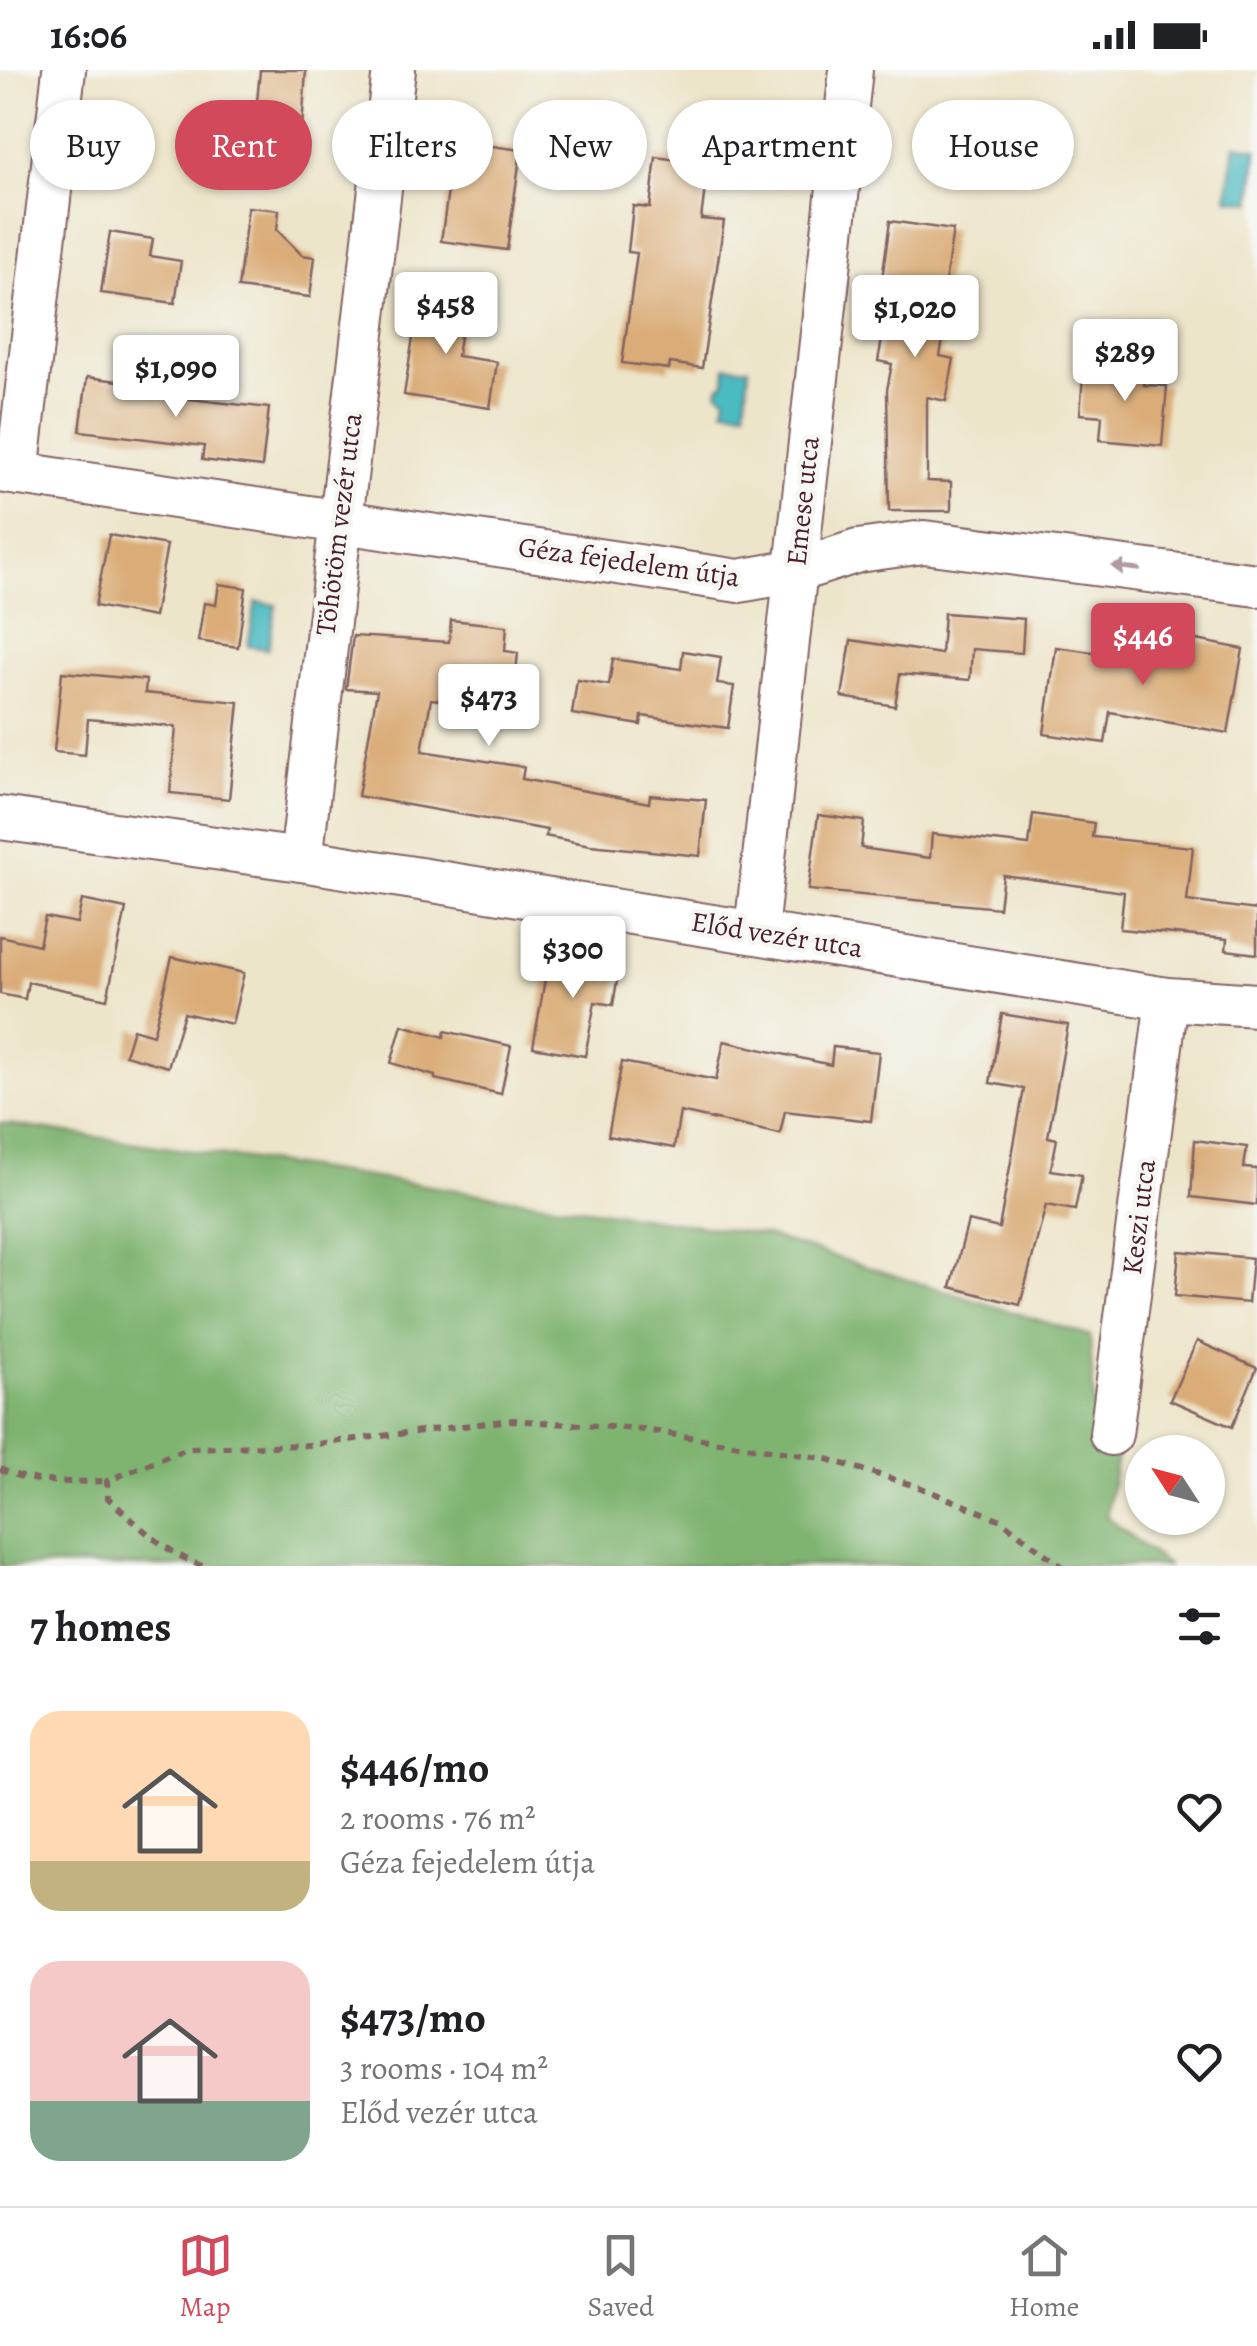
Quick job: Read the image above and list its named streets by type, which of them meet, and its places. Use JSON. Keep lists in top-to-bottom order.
{
  "streets": {
    "street": [
      "Emese utca",
      "Töhötöm vezér utca",
      "Géza fejedelem útja",
      "Előd vezér utca",
      "Keszi utca"
    ]
  },
  "crossings": [
    ["Emese utca", "Géza fejedelem útja"],
    ["Emese utca", "Előd vezér utca"],
    ["Töhötöm vezér utca", "Géza fejedelem útja"],
    ["Töhötöm vezér utca", "Előd vezér utca"],
    ["Előd vezér utca", "Keszi utca"]
  ],
  "one_way": ["Géza fejedelem útja"],
  "north": "top left",
  "page": {
    "status": "16:06",
    "chip": [
      "Buy",
      "Rent",
      "Filters",
      "New",
      "Apartment",
      "House"
    ],
    "price": [
      "$458",
      "$1,020",
      "$289",
      "$1,090",
      "$446",
      "$473",
      "$300"
    ],
    "heading": "7 homes",
    "list": [
      {
        "name": "$446/mo",
        "note": "2 rooms · 76 m² · Géza fejedelem útja"
      },
      {
        "name": "$473/mo",
        "note": "3 rooms · 104 m² · Előd vezér utca"
      }
    ],
    "tabs": ["Map", "Saved", "Home"]
  }
}
